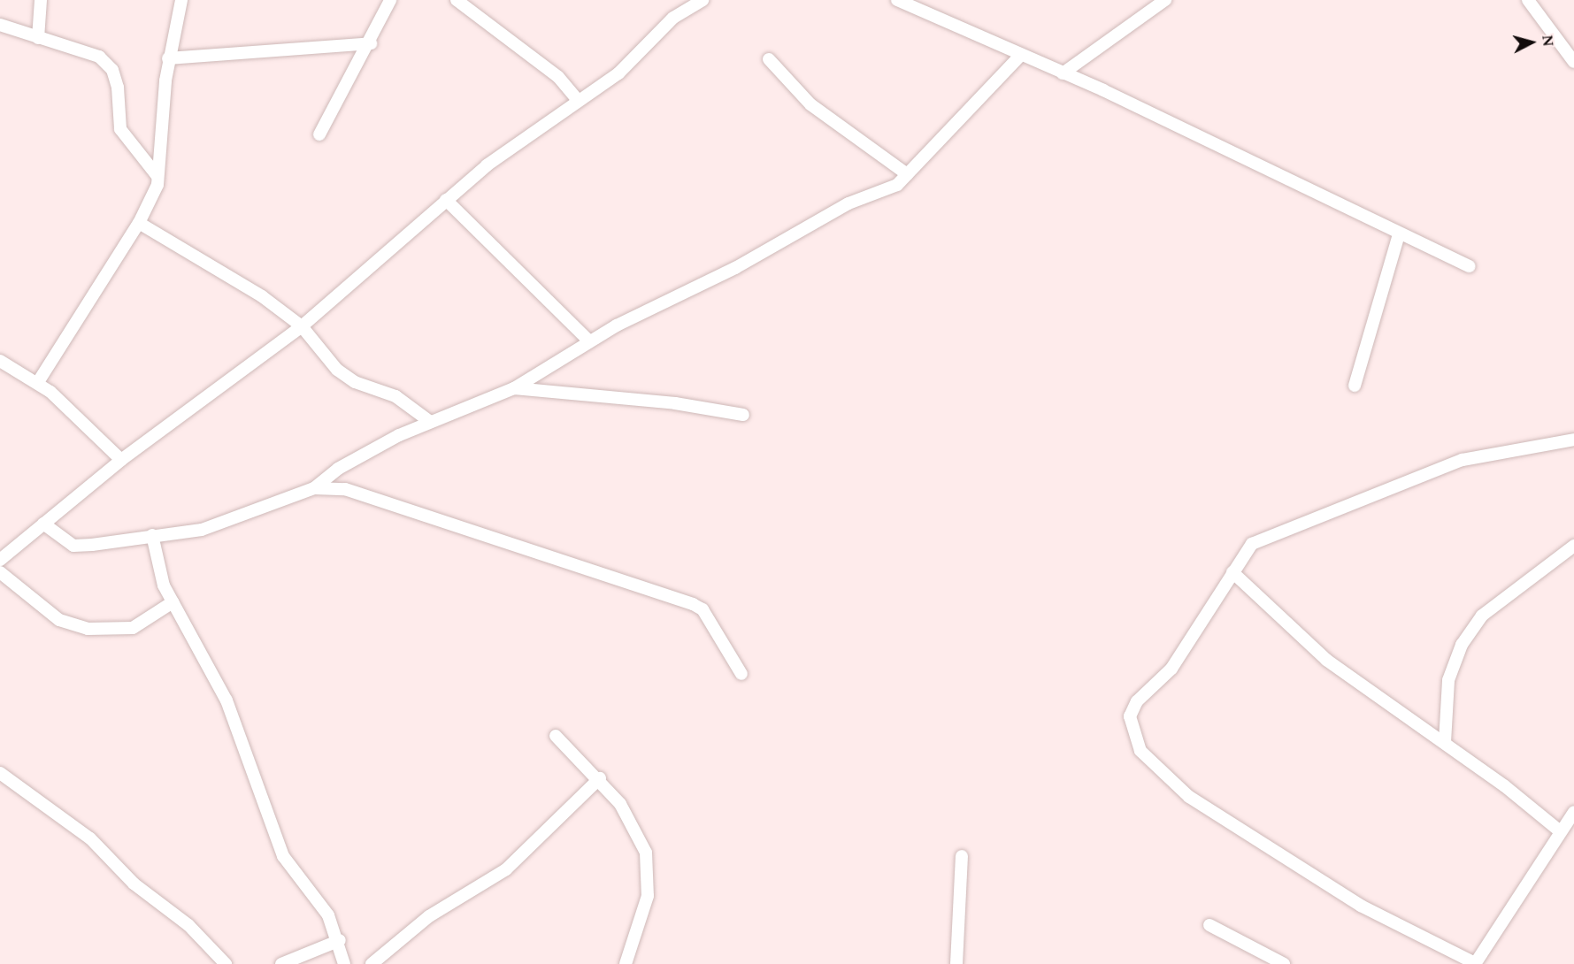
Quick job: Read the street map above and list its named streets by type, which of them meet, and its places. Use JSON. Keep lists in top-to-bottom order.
{
  "north": "right"
}
